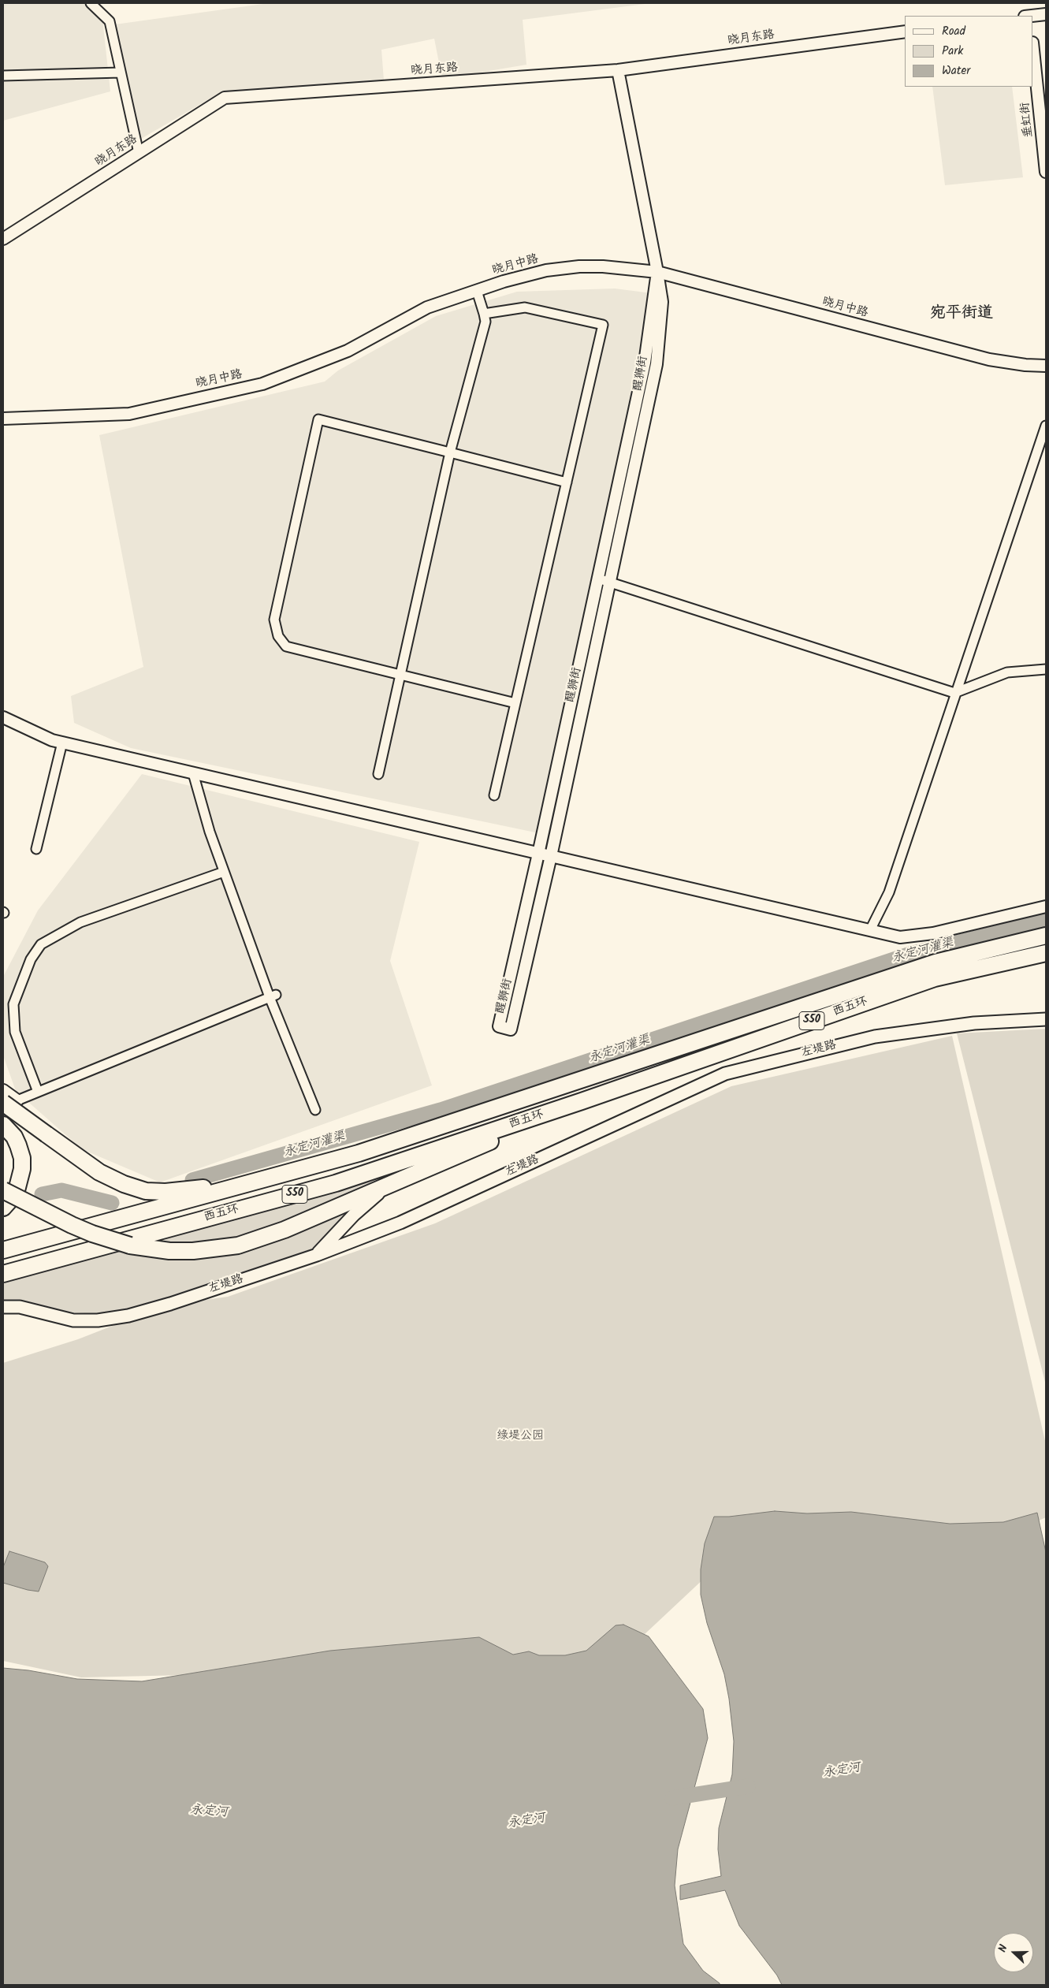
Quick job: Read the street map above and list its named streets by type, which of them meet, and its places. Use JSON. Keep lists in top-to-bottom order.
{
  "streets": {
    "highway": ["西五环", "S50"],
    "main road": ["左堤路"],
    "street": [
      "晓月东路",
      "垂虹街",
      "晓月中路",
      "醒狮街"
    ]
  },
  "crossings": [
    ["晓月东路", "醒狮街"],
    ["晓月中路", "醒狮街"]
  ],
  "districts": ["宛平街道"],
  "water": ["永定河灌渠", "永定河"],
  "parks": ["绿堤公园"],
  "legend": ["Road", "Park", "Water"],
  "north": "left"
}
